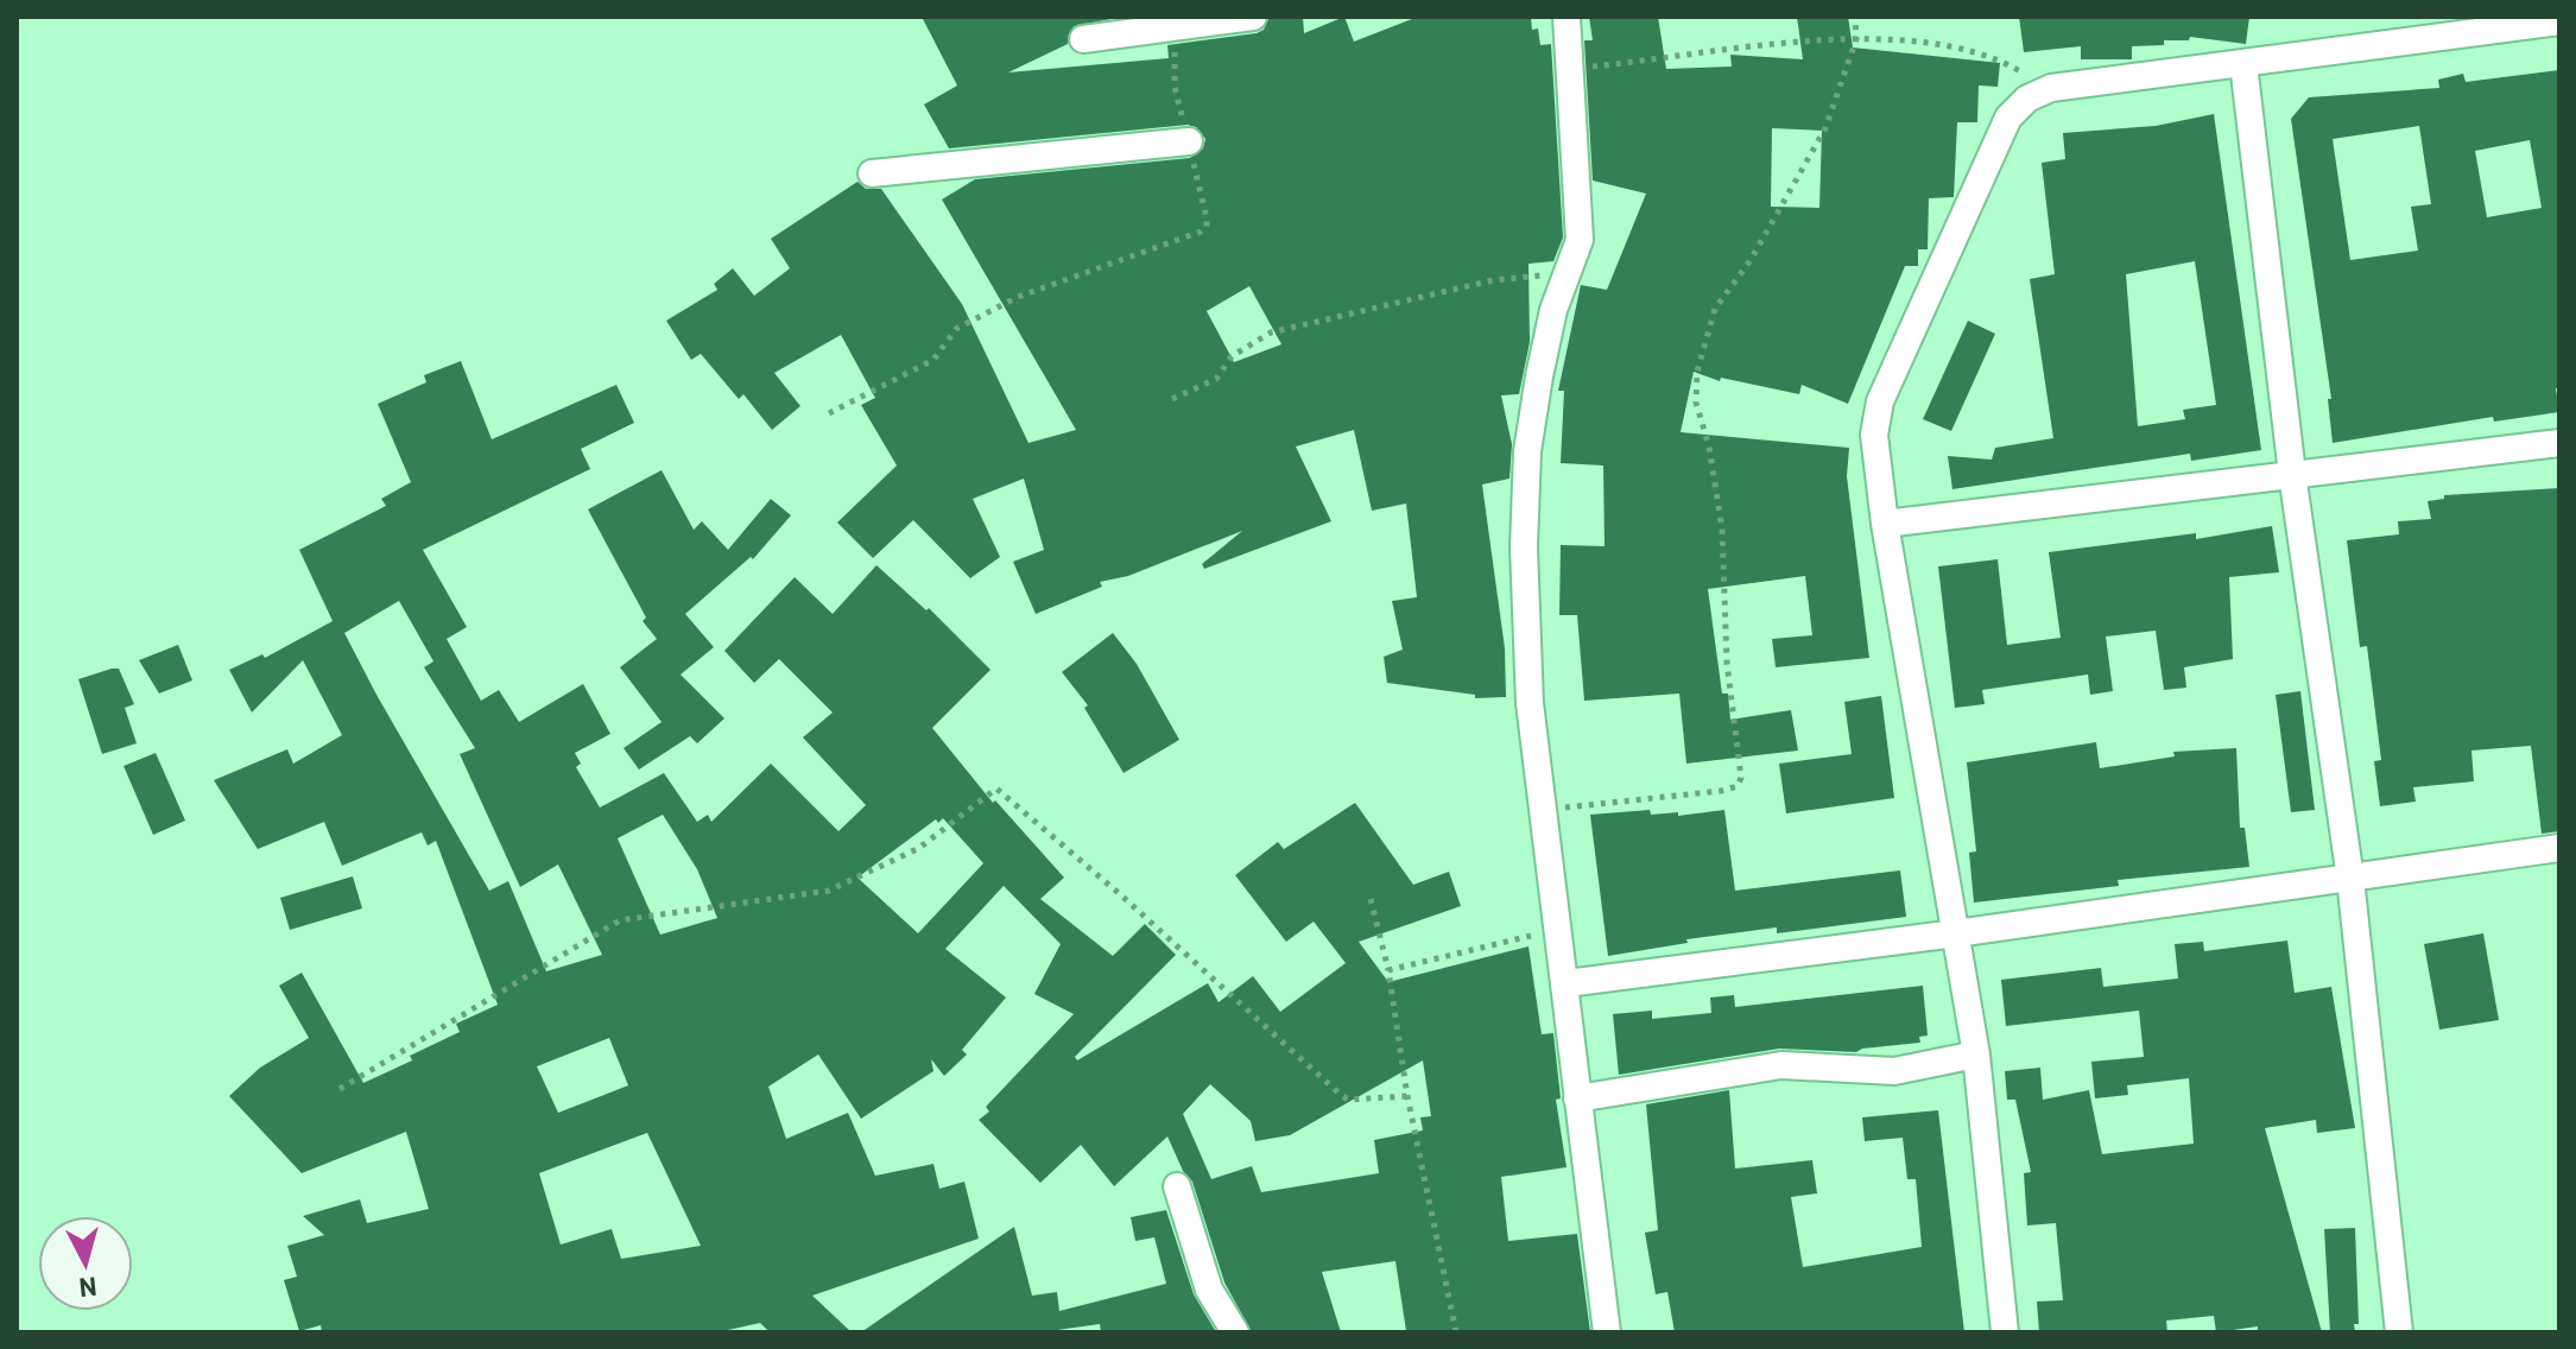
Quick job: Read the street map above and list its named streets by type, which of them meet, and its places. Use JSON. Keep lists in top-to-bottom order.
{
  "north": "bottom"
}
